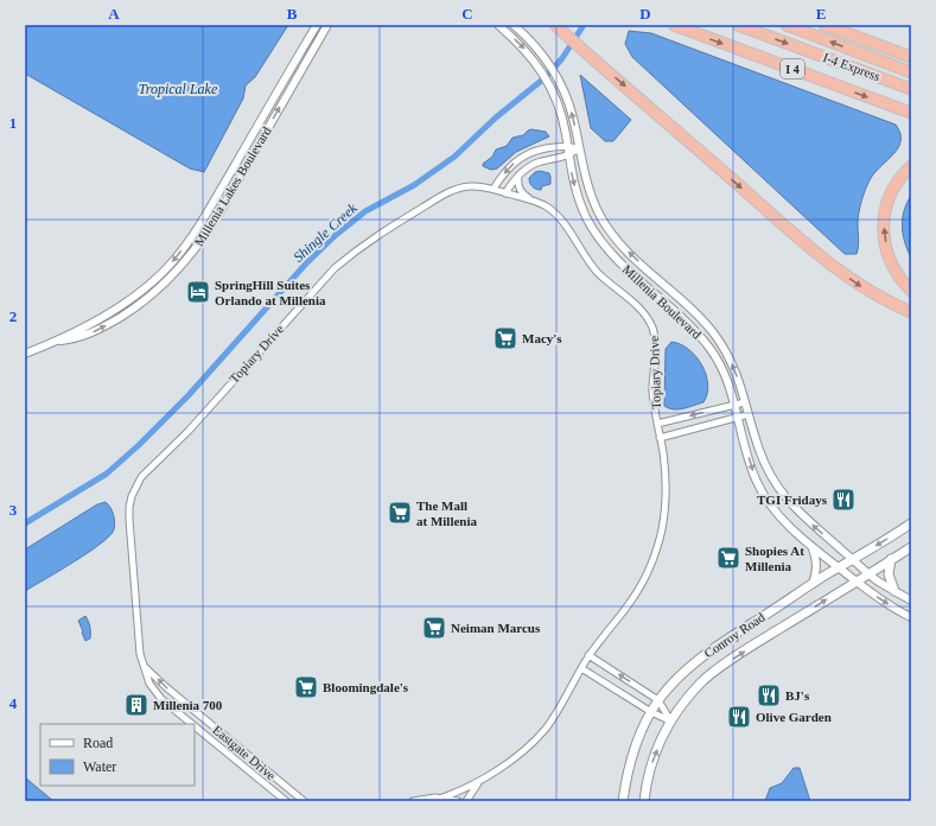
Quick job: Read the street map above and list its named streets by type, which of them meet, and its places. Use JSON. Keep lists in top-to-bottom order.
{
  "streets": {
    "highway": ["I-4 Express", "I 4"],
    "main road": ["Conroy Road"],
    "street": [
      "Millenia Lakes Boulevard",
      "Millenia Boulevard",
      "Topiary Drive",
      "Eastgate Drive"
    ]
  },
  "crossings": [
    ["Millenia Boulevard", "Conroy Road"],
    ["Topiary Drive", "Eastgate Drive"]
  ],
  "water": ["Tropical Lake", "Shingle Creek"],
  "places": {
    "hotel": ["SpringHill Suites Orlando at Millenia"],
    "supermarket": [
      "Macy's",
      "The Mall at Millenia",
      "Shopies At Millenia",
      "Neiman Marcus",
      "Bloomingdale's"
    ],
    "restaurant": ["TGI Fridays", "BJ's", "Olive Garden"],
    "building": ["Millenia 700"]
  },
  "legend": ["Road", "Water"],
  "grid": {
    "columns": [
      "A",
      "B",
      "C",
      "D",
      "E"
    ],
    "rows": [
      "1",
      "2",
      "3",
      "4"
    ]
  }
}
